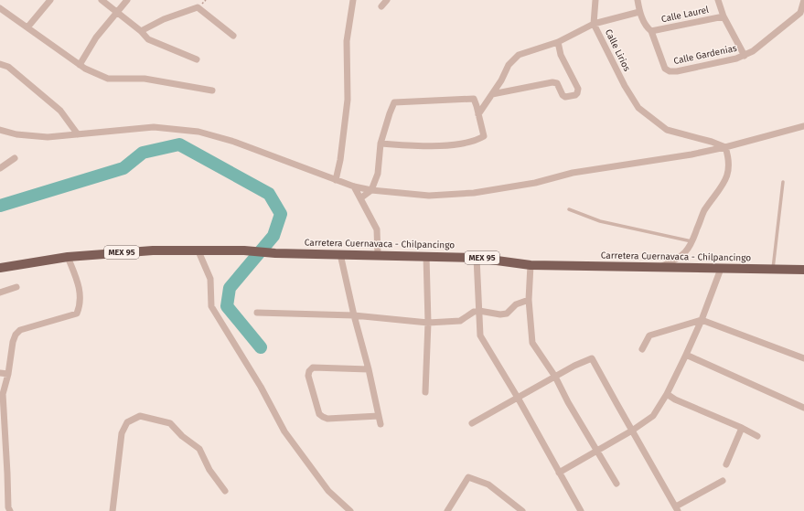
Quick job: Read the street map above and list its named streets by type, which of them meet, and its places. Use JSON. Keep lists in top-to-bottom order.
{
  "streets": {
    "main road": ["Carretera Cuernavaca - Chilpancingo", "MEX 95"],
    "street": ["Calle Laurel", "Calle Lirios", "Calle Gardenias"]
  },
  "crossings": [
    ["Calle Laurel", "Calle Gardenias"]
  ]
}
